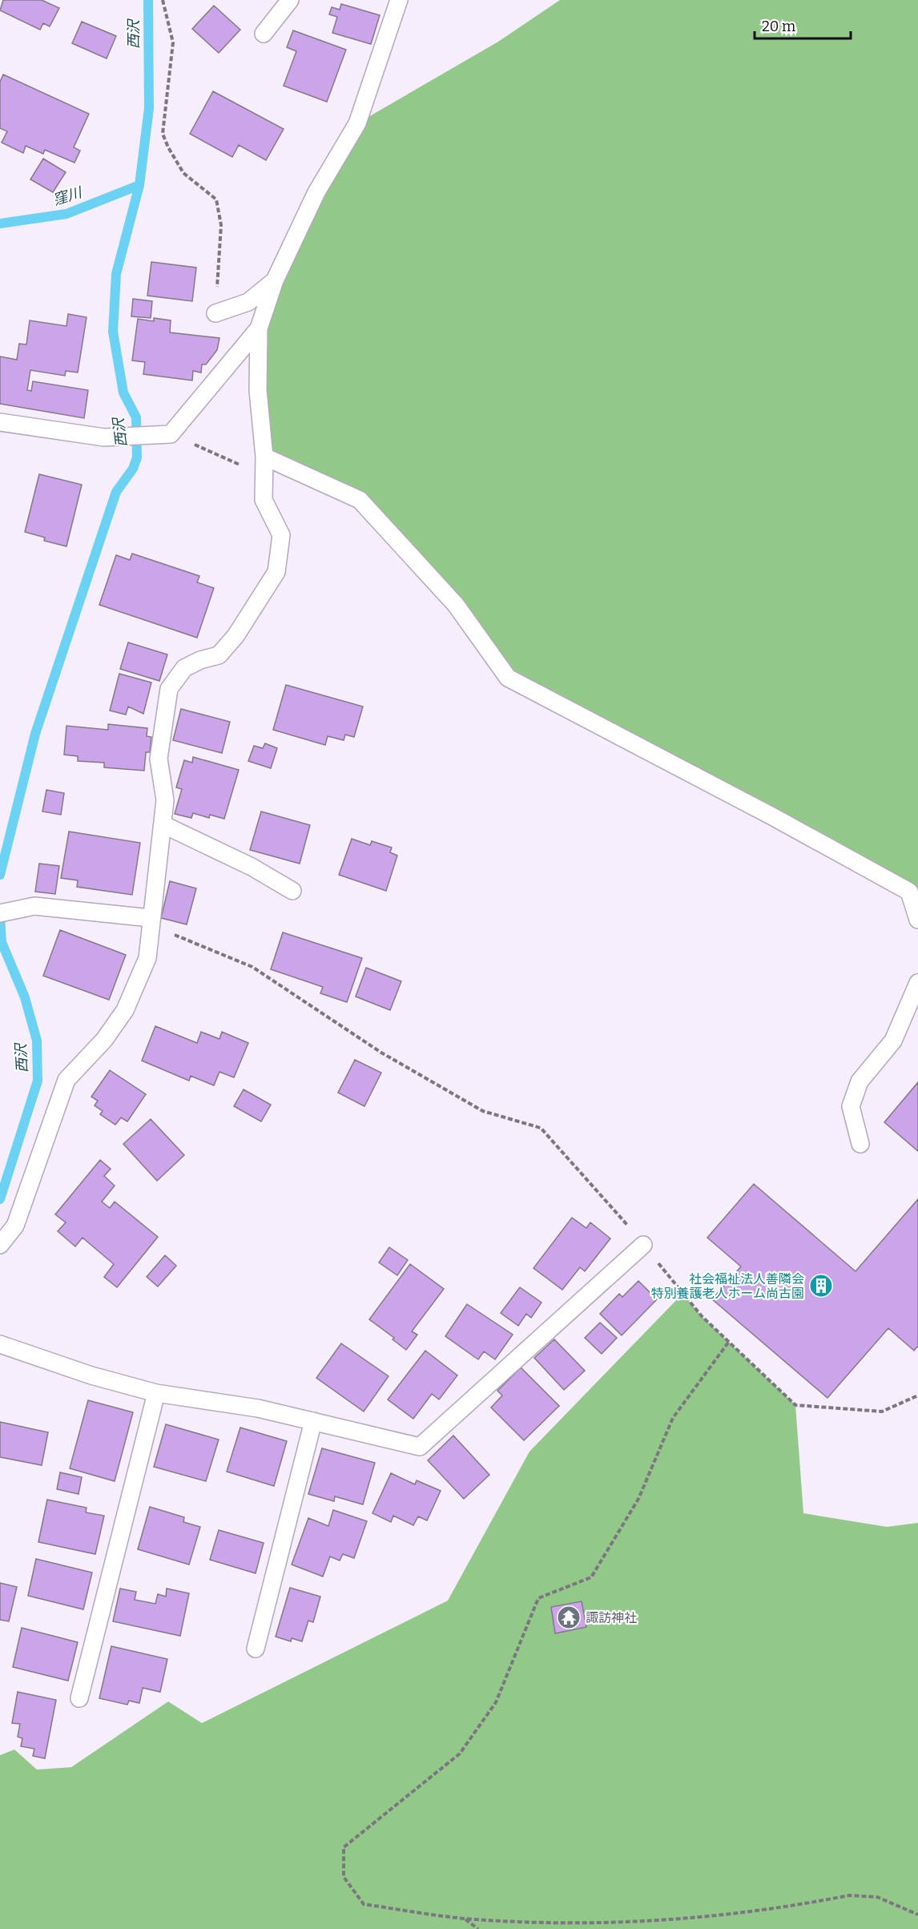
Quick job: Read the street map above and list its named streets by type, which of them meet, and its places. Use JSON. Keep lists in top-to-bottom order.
{
  "water": ["西沢", "窪川"],
  "places": {
    "building": ["社会福祉法人善隣会 特別養護老人ホーム尚古園"],
    "temple": ["諏訪神社"]
  },
  "scale_bar": "20 m"
}
